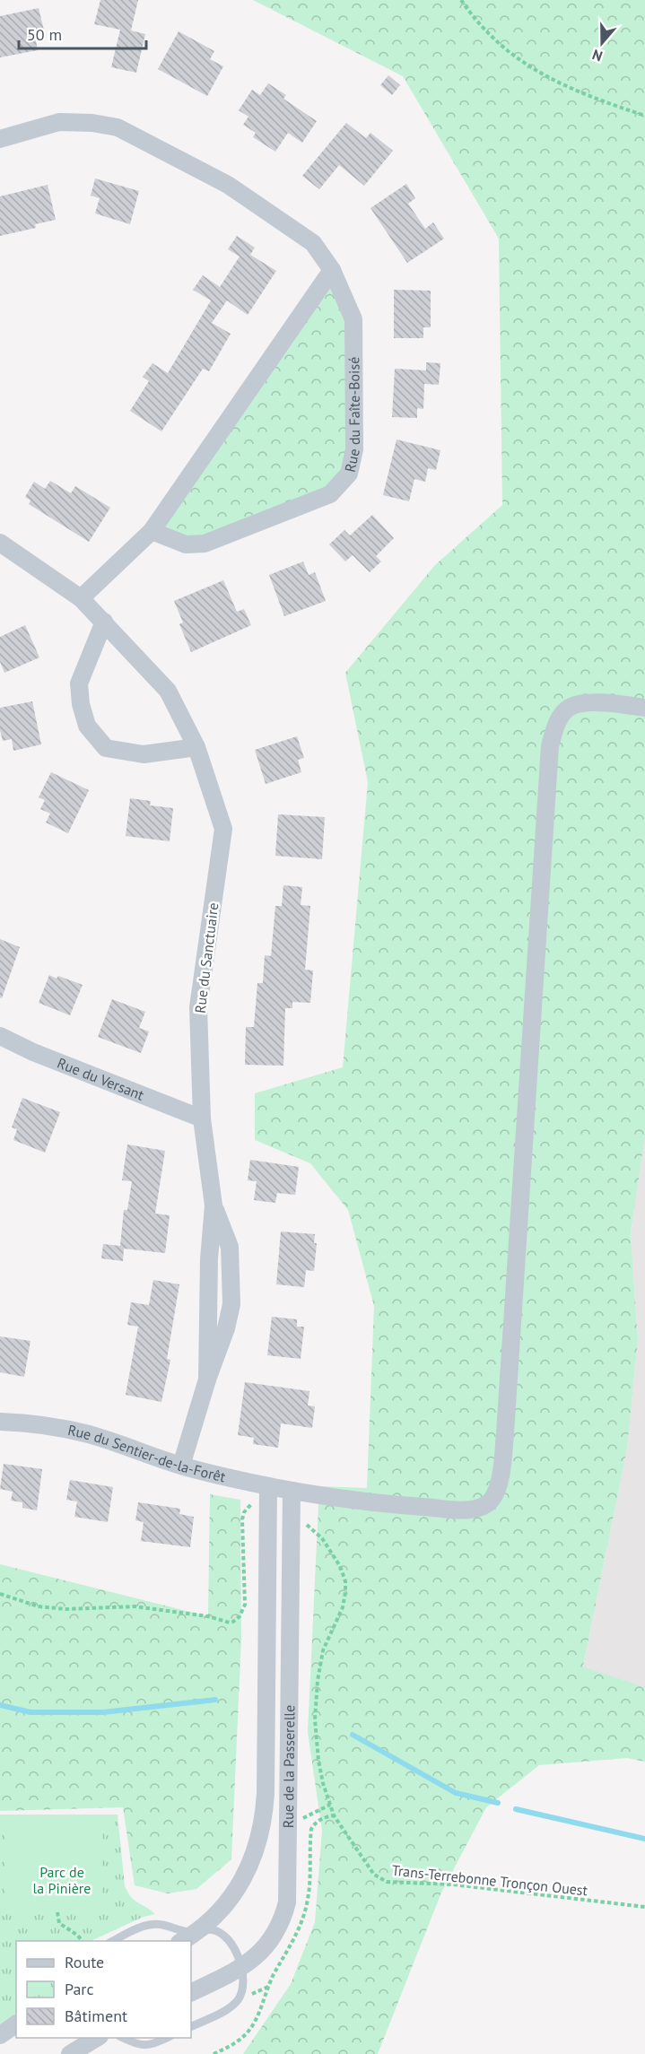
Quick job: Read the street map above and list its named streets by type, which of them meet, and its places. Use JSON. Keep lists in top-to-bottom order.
{
  "streets": {
    "street": [
      "Rue du Faîte-Boisé",
      "Rue du Sanctuaire",
      "Rue du Versant",
      "Rue du Sentier-de-la-Forêt",
      "Rue de la Passerelle"
    ],
    "path": ["Trans-Terrebonne Tronçon Ouest"]
  },
  "crossings": [
    ["Rue du Sanctuaire", "Rue du Versant"],
    ["Rue du Sanctuaire", "Rue du Sentier-de-la-Forêt"],
    ["Rue du Sentier-de-la-Forêt", "Rue de la Passerelle"]
  ],
  "parks": ["Parc de la Pinière"],
  "legend": ["Route", "Parc", "Bâtiment"],
  "scale_bar": "50 m",
  "north": "bottom"
}
